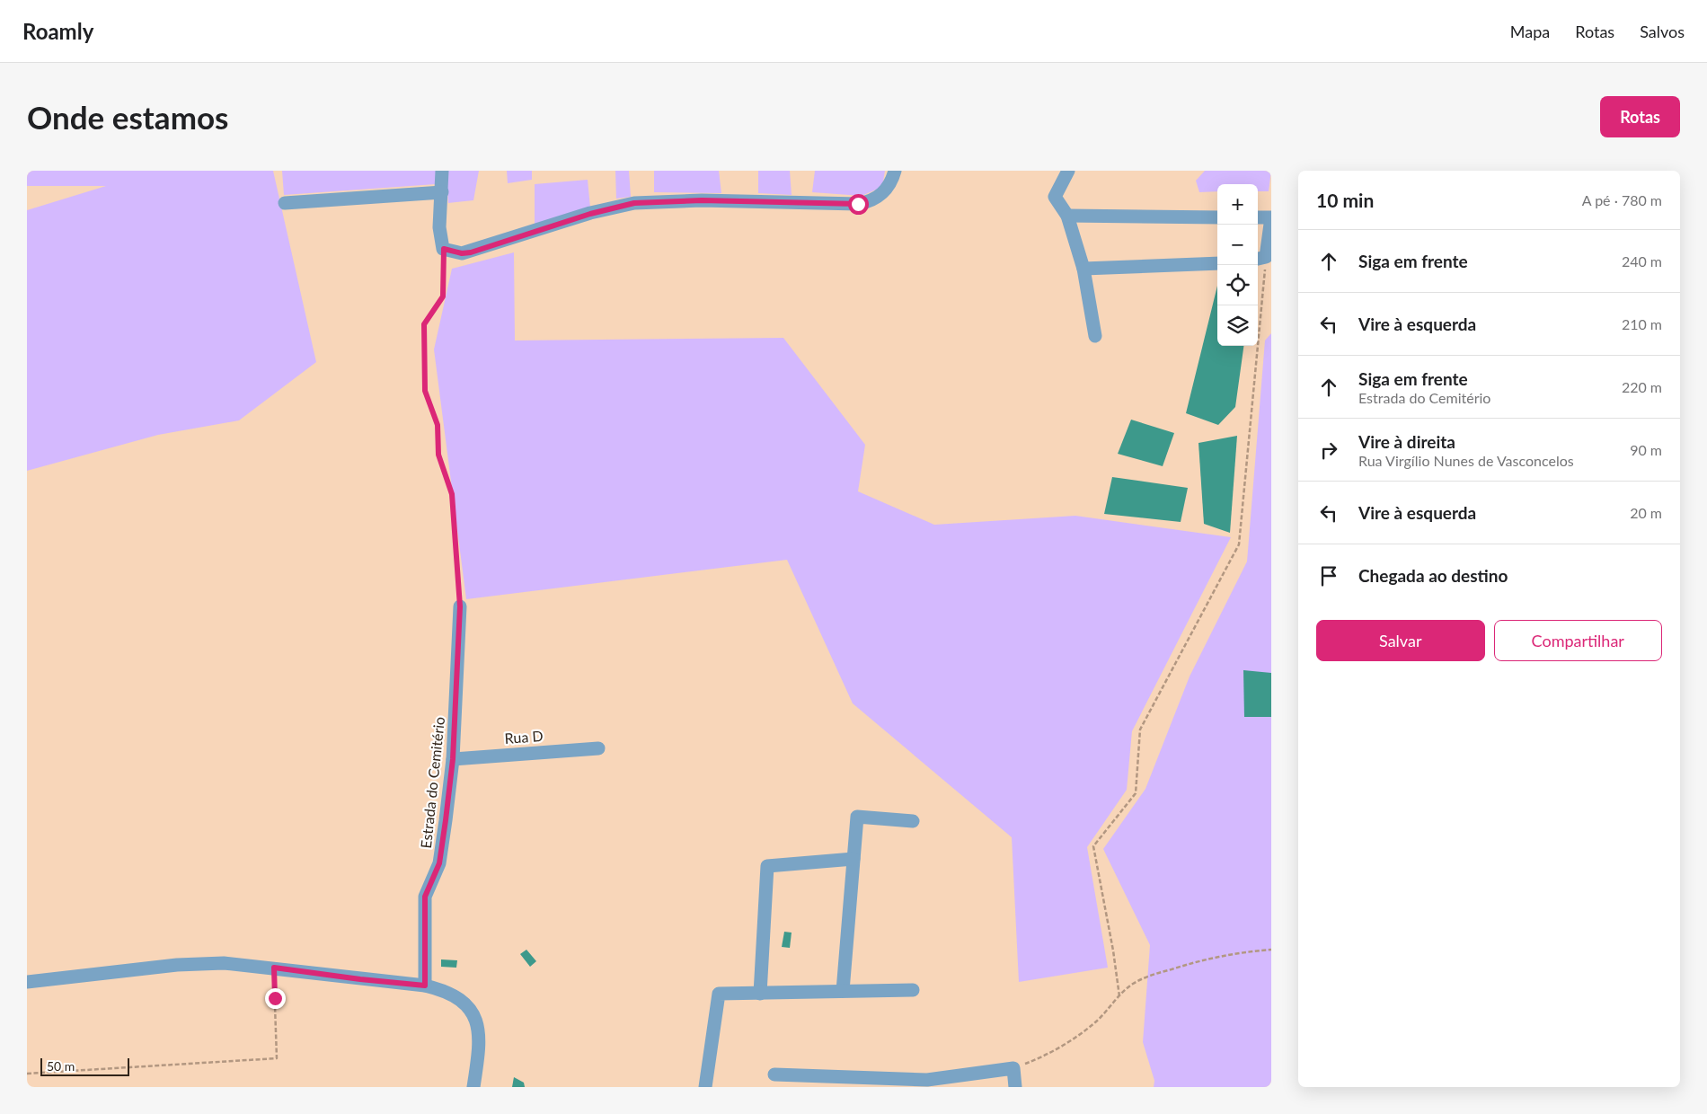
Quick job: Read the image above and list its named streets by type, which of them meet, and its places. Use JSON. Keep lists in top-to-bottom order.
{
  "streets": {
    "street": ["Rua D", "Estrada do Cemitério"]
  },
  "crossings": [
    ["Rua D", "Estrada do Cemitério"]
  ],
  "scale_bar": "50 m",
  "page": {
    "header": "Roamly",
    "nav": ["Mapa", "Rotas", "Salvos"],
    "buttons": [
      "Rotas",
      ["Salvar", "Compartilhar"]
    ],
    "title": "Onde estamos",
    "heading": ["10 min", "A pé · 780 m"],
    "map_buttons": ["+", "−"],
    "list": [
      ["Siga em frente", "240 m"],
      ["Vire à esquerda", "210 m"],
      ["Siga em frente", "Estrada do Cemitério", "220 m"],
      ["Vire à direita", "Rua Virgílio Nunes de Vasconcelos", "90 m"],
      ["Vire à esquerda", "20 m"],
      "Chegada ao destino"
    ],
    "scale": "50 m"
  }
}
